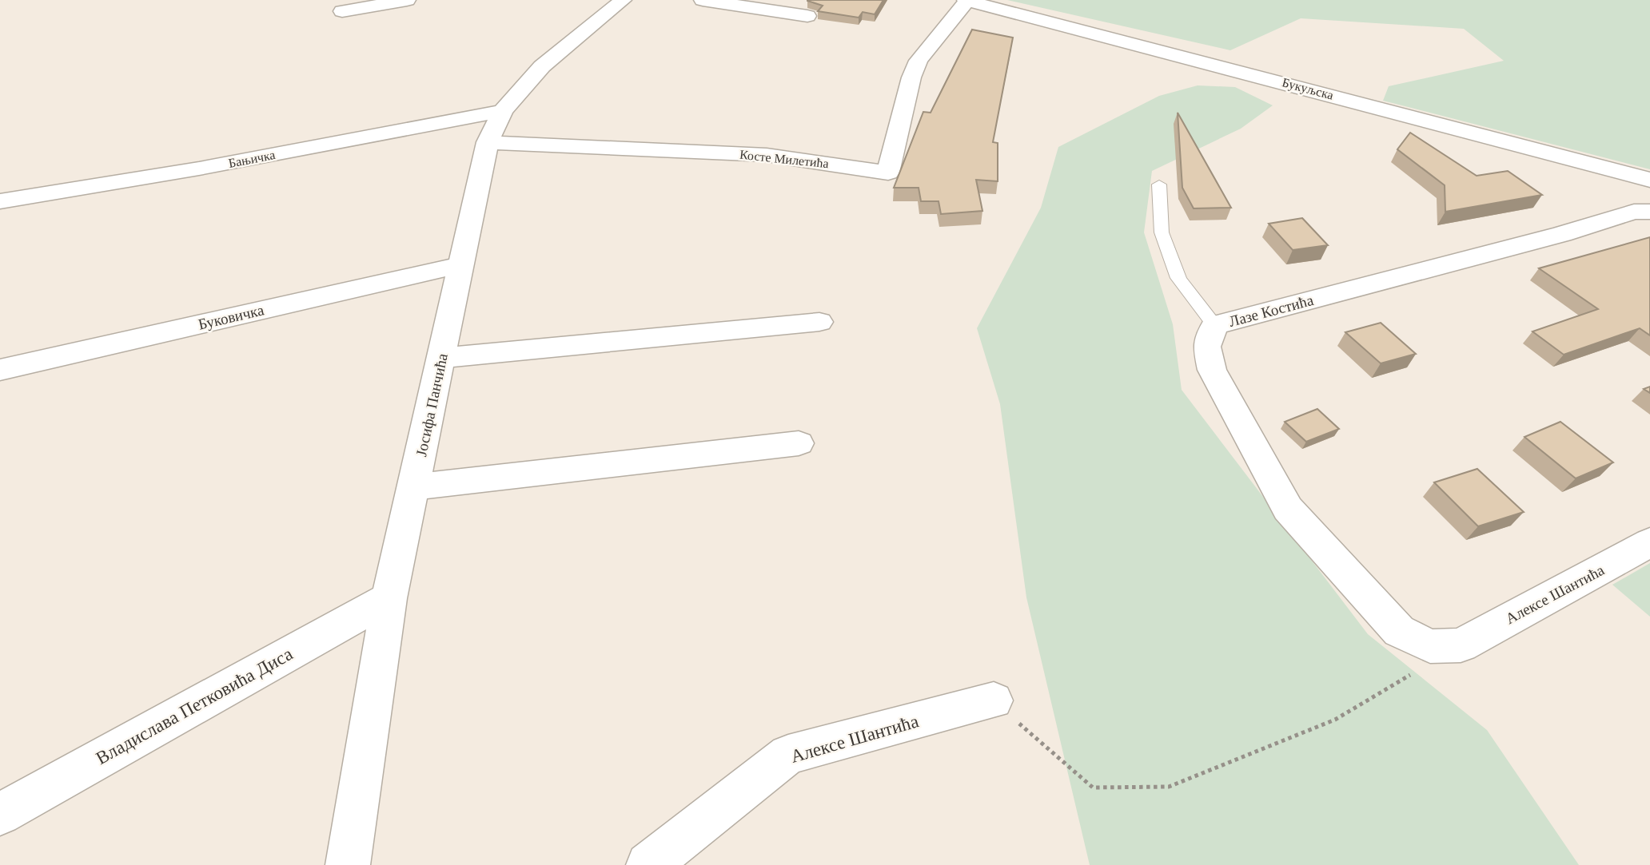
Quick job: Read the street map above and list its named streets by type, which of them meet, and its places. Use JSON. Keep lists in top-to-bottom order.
{
  "streets": {
    "street": [
      "Букуљска",
      "Бањичка",
      "Косте Милетића",
      "Лазе Костића",
      "Буковичка",
      "Јосифа Панчића",
      "Алексе Шантића",
      "Владислава Петковића Диса"
    ]
  },
  "crossings": [
    ["Букуљска", "Косте Милетића"],
    ["Бањичка", "Јосифа Панчића"],
    ["Косте Милетића", "Јосифа Панчића"],
    ["Лазе Костића", "Алексе Шантића"],
    ["Буковичка", "Јосифа Панчића"],
    ["Јосифа Панчића", "Владислава Петковића Диса"]
  ]
}
